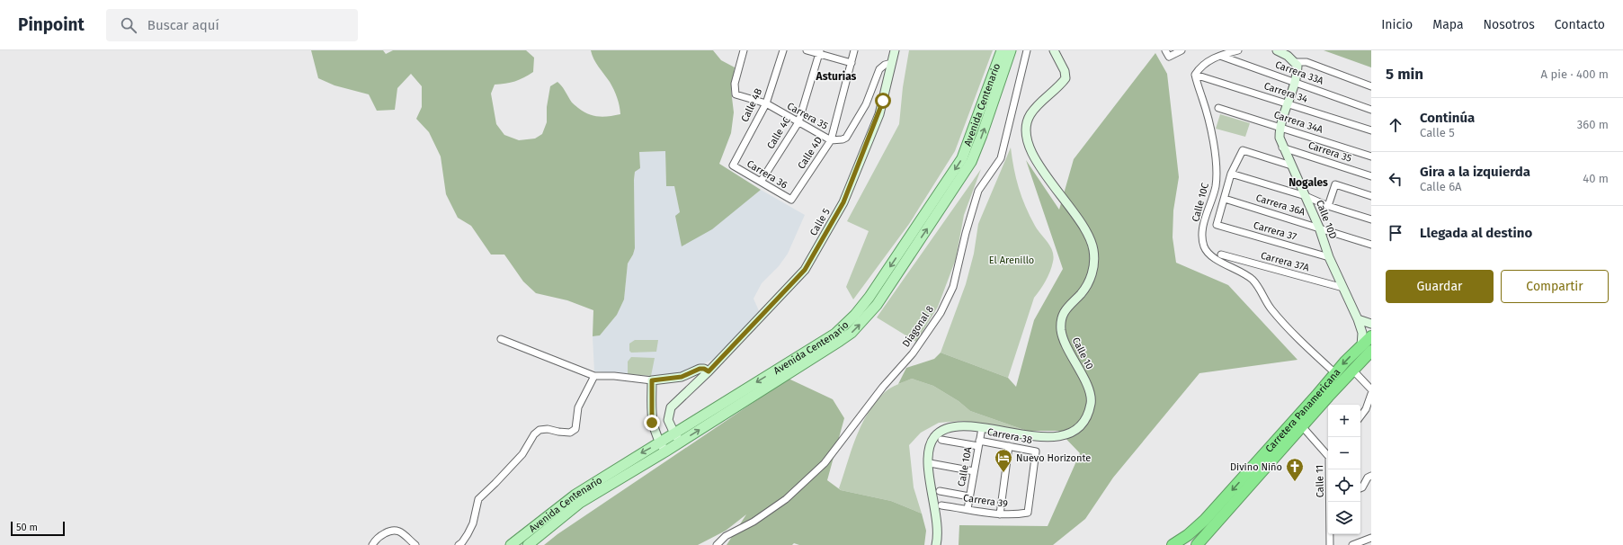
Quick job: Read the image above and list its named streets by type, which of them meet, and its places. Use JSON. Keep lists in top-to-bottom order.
{
  "streets": {
    "highway": ["Carretera Panamericana"],
    "main road": ["Avenida Centenario"],
    "street": [
      "Carrera 33A",
      "Carrera 34",
      "Calle 4B",
      "Carrera 35",
      "Carrera 34A",
      "Calle 4C",
      "Calle 4D",
      "Carrera 36",
      "Calle 10C",
      "Carrera 36A",
      "Calle 10D",
      "Calle 5",
      "Carrera 37",
      "Carrera 37A",
      "Diagonal 8",
      "Calle 10",
      "Carrera 38",
      "Calle 10A",
      "Calle 11",
      "Carrera 39"
    ]
  },
  "crossings": [
    ["Carrera 33A", "Calle 10D"],
    ["Carrera 34", "Calle 10C"],
    ["Carrera 34", "Calle 10D"],
    ["Calle 4B", "Carrera 35"],
    ["Calle 4B", "Carrera 36"],
    ["Avenida Centenario", "Calle 5"],
    ["Carrera 35", "Calle 4C"],
    ["Carrera 35", "Calle 4D"],
    ["Carrera 35", "Calle 10D"],
    ["Carrera 35", "Calle 5"],
    ["Carrera 34A", "Calle 10D"],
    ["Calle 4C", "Carrera 36"],
    ["Calle 4D", "Carrera 36"],
    ["Calle 10C", "Carretera Panamericana"],
    ["Carrera 36A", "Calle 10D"],
    ["Carrera 36A", "Carrera 37"],
    ["Calle 10D", "Carrera 37"],
    ["Calle 10D", "Carrera 37A"],
    ["Calle 10D", "Carretera Panamericana"],
    ["Calle 10", "Calle 10A"],
    ["Carretera Panamericana", "Calle 11"],
    ["Carrera 38", "Calle 10A"],
    ["Carrera 38", "Carrera 39"],
    ["Calle 10A", "Carrera 39"]
  ],
  "districts": ["Asturias", "Nogales"],
  "parks": ["El Arenillo"],
  "places": {
    "hotel": ["Nuevo Horizonte"],
    "church": ["Divino Niño"]
  },
  "scale_bar": "50 m",
  "page": {
    "header": "Pinpoint",
    "search": "Buscar aquí",
    "nav": [
      "Inicio",
      "Mapa",
      "Nosotros",
      "Contacto"
    ],
    "heading": ["5 min", "A pie · 400 m"],
    "list": [
      ["Continúa", "Calle 5", "360 m"],
      ["Gira a la izquierda", "Calle 6A", "40 m"],
      "Llegada al destino"
    ],
    "buttons": ["Guardar", "Compartir"],
    "map_buttons": ["+", "−"],
    "scale": "50 m"
  }
}
